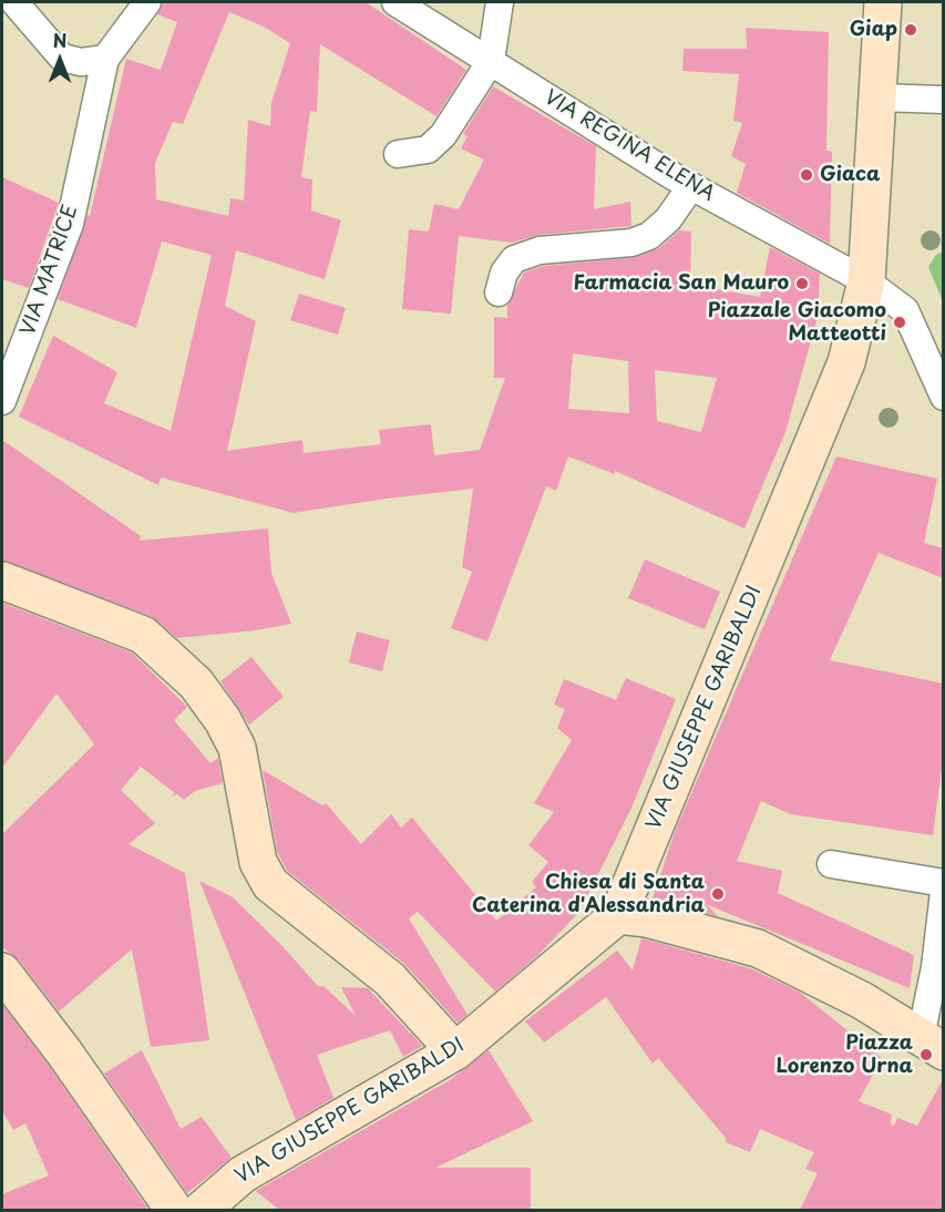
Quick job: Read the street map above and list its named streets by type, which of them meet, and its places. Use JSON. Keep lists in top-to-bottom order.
{
  "streets": {
    "main road": ["VIA GIUSEPPE GARIBALDI"],
    "street": ["VIA REGINA ELENA", "VIA MATRICE"]
  },
  "crossings": [
    ["VIA REGINA ELENA", "VIA GIUSEPPE GARIBALDI"]
  ],
  "places": [
    "Giap",
    "Giaca",
    "Farmacia San Mauro",
    "Piazzale Giacomo Matteotti",
    "Chiesa di Santa Caterina d'Alessandria",
    "Piazza Lorenzo Urna"
  ],
  "north": "top"
}
